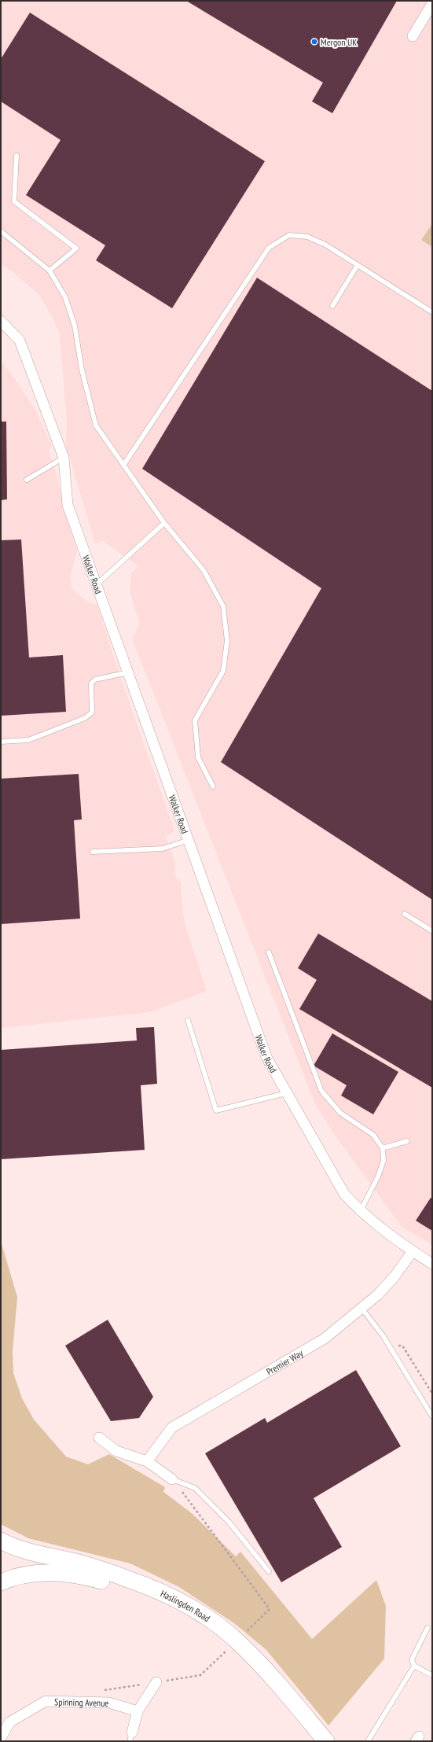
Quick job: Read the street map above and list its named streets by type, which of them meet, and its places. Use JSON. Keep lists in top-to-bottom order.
{
  "streets": {
    "highway": ["Haslingden Road"],
    "street": ["Walker Road", "Premier Way", "Spinning Avenue"]
  },
  "crossings": [
    ["Walker Road", "Premier Way"]
  ],
  "places": ["Mergon UK"]
}
